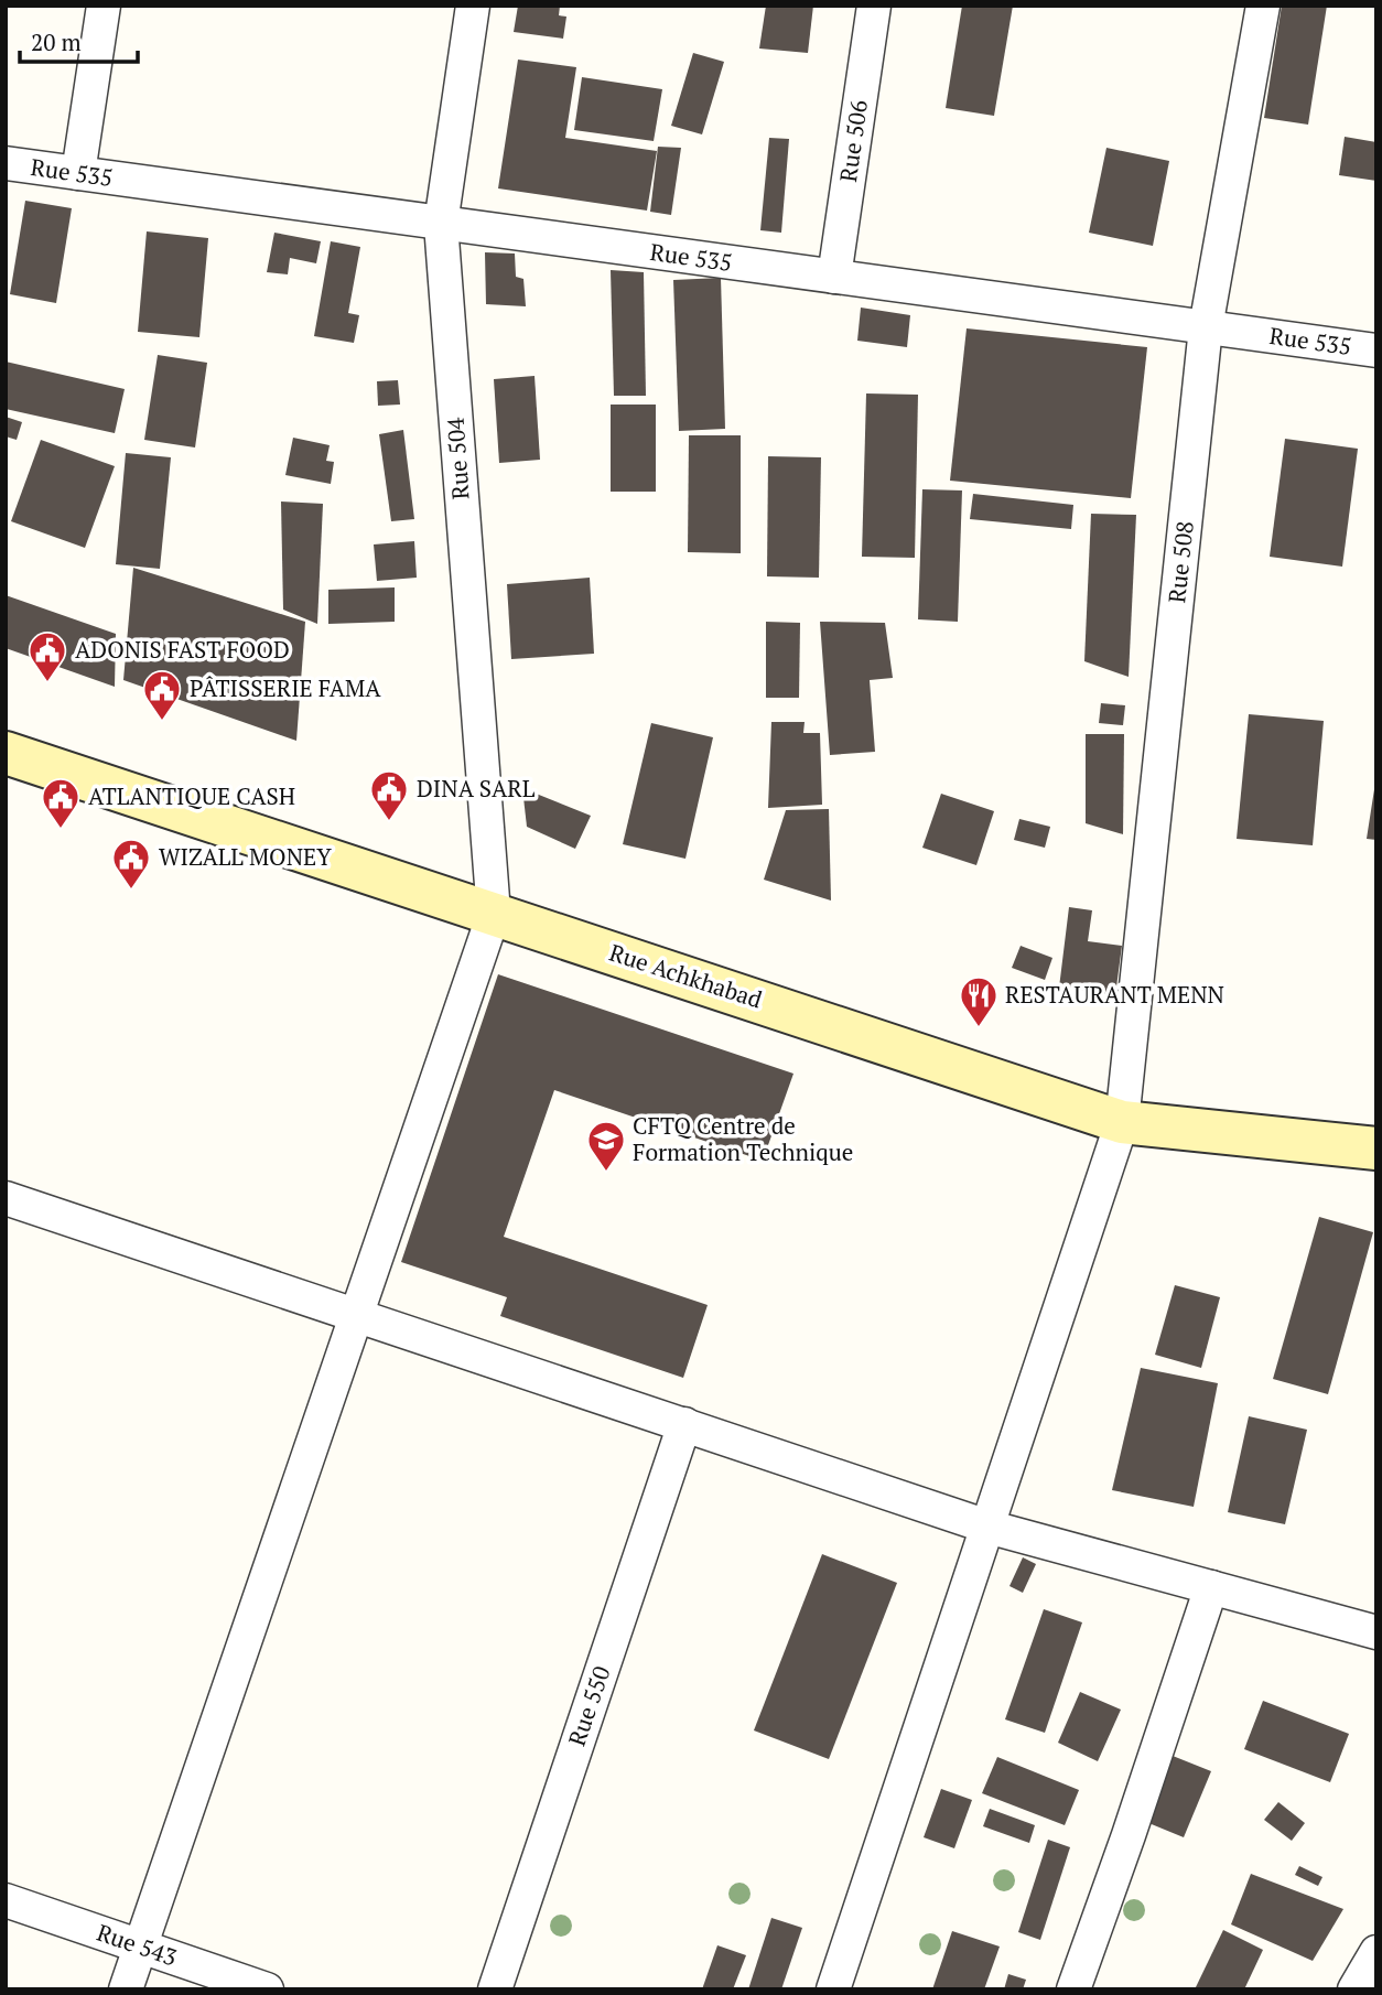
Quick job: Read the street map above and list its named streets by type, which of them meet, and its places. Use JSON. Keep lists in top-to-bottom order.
{
  "streets": {
    "street": [
      "Rue 506",
      "Rue 535",
      "Rue 504",
      "Rue 508",
      "Rue Achkhabad",
      "Rue 550",
      "Rue 543"
    ]
  },
  "crossings": [
    ["Rue 506", "Rue 535"],
    ["Rue 535", "Rue 504"],
    ["Rue 535", "Rue 508"],
    ["Rue 504", "Rue Achkhabad"],
    ["Rue 508", "Rue Achkhabad"]
  ],
  "places": {
    "public building": [
      "ADONIS FAST FOOD",
      "PÂTISSERIE FAMA",
      "DINA SARL",
      "ATLANTIQUE CASH",
      "WIZALL MONEY"
    ],
    "restaurant": ["RESTAURANT MENN"],
    "school or university": ["CFTQ Centre de Formation Technique"]
  },
  "scale_bar": "20 m"
}
